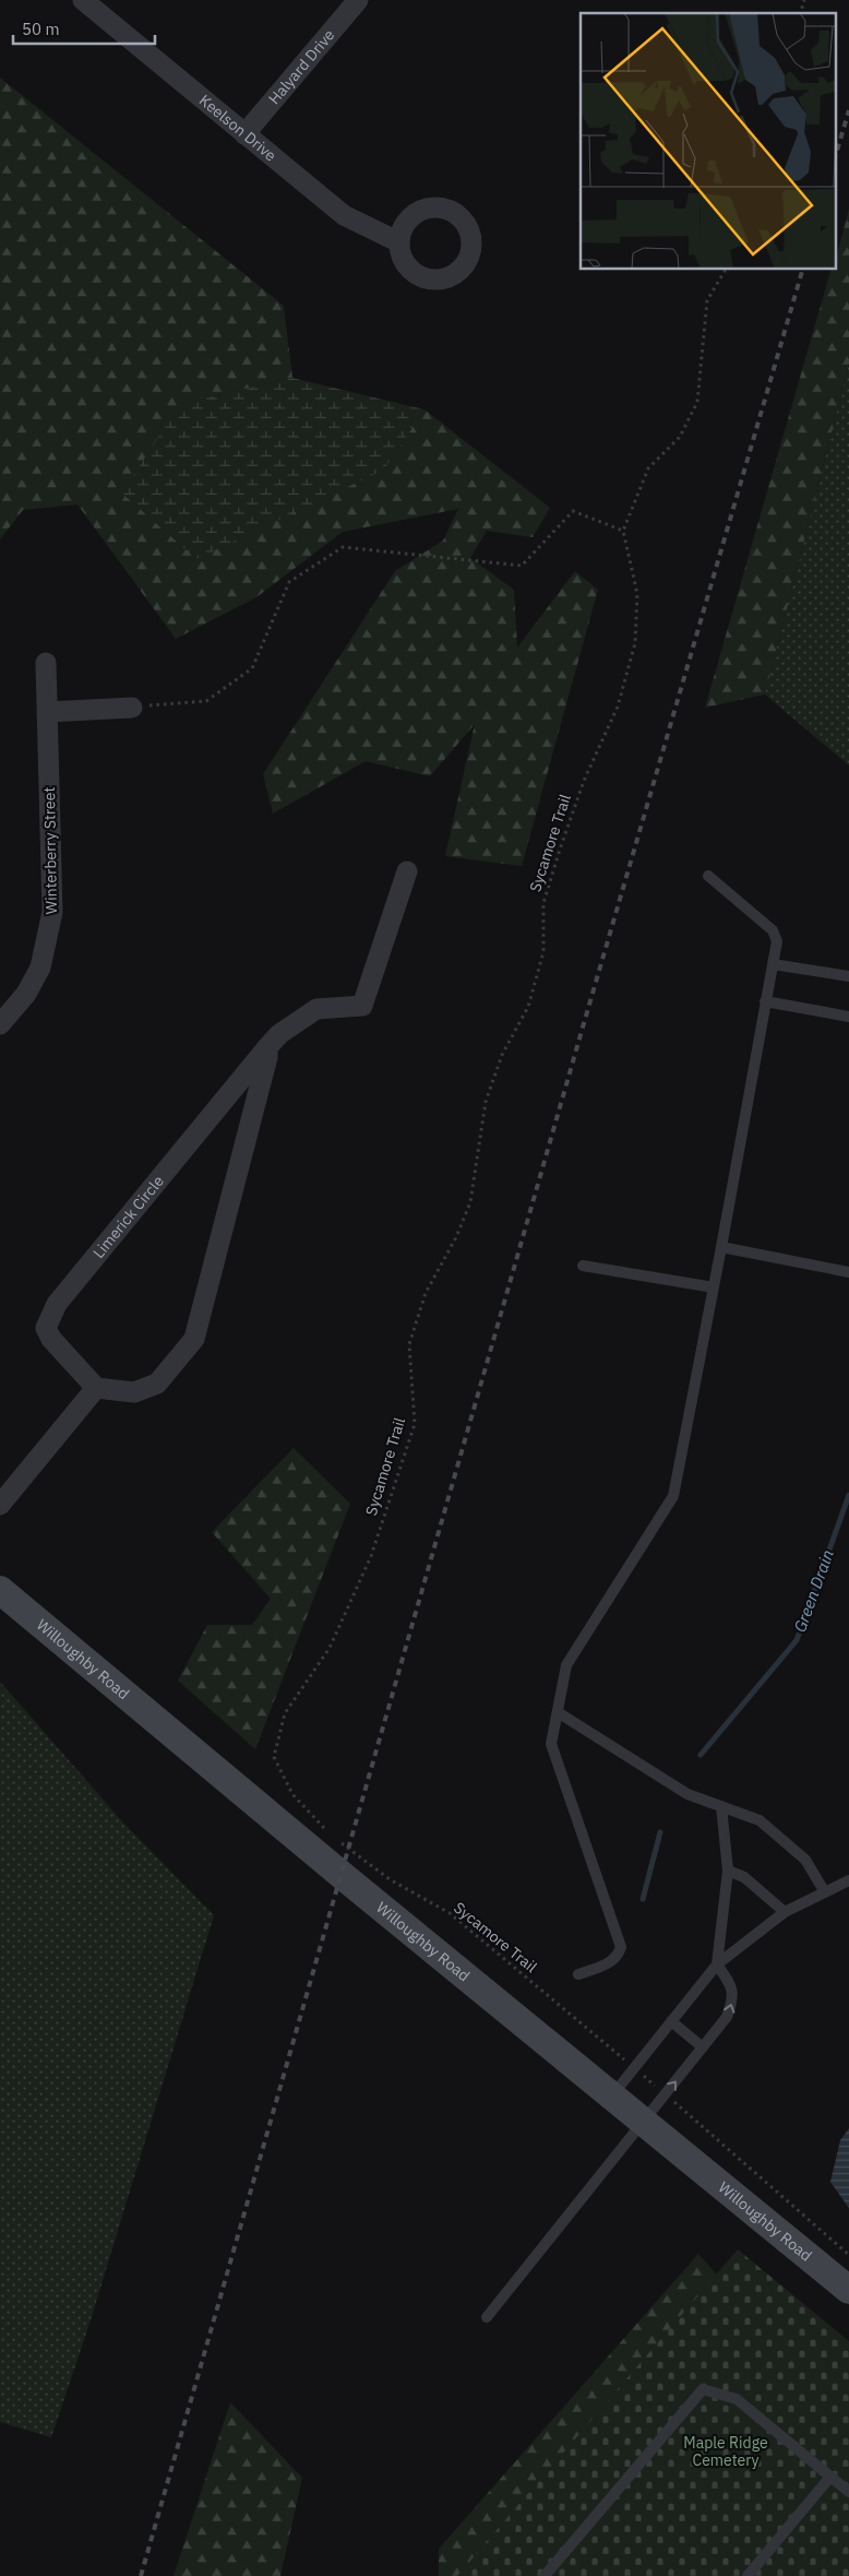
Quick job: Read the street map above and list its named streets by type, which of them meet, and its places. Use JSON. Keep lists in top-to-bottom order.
{
  "streets": {
    "street": [
      "Halyard Drive",
      "Keelson Drive",
      "Winterberry Street",
      "Limerick Circle",
      "Willoughby Road"
    ],
    "path": ["Sycamore Trail"]
  },
  "crossings": [
    ["Halyard Drive", "Keelson Drive"]
  ],
  "water": ["Green Drain"],
  "parks": ["Maple Ridge Cemetery"],
  "scale_bar": "50 m"
}
